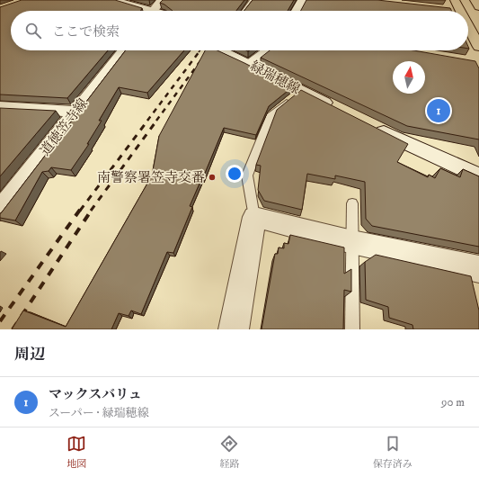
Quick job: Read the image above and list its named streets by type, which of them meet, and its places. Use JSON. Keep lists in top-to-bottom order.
{
  "streets": {
    "street": ["緑瑞穂線", "道徳笠寺線"]
  },
  "places": ["南警察署笠寺交番"],
  "north": "top",
  "page": {
    "search": "ここで検索",
    "pins": "1",
    "heading": "周辺",
    "list": [
      {
        "mark": "1",
        "name": "マックスバリュ",
        "note": "スーパー · 緑瑞穂線",
        "value": "90 m"
      }
    ],
    "nav": ["地図", "経路", "保存済み"]
  }
}
